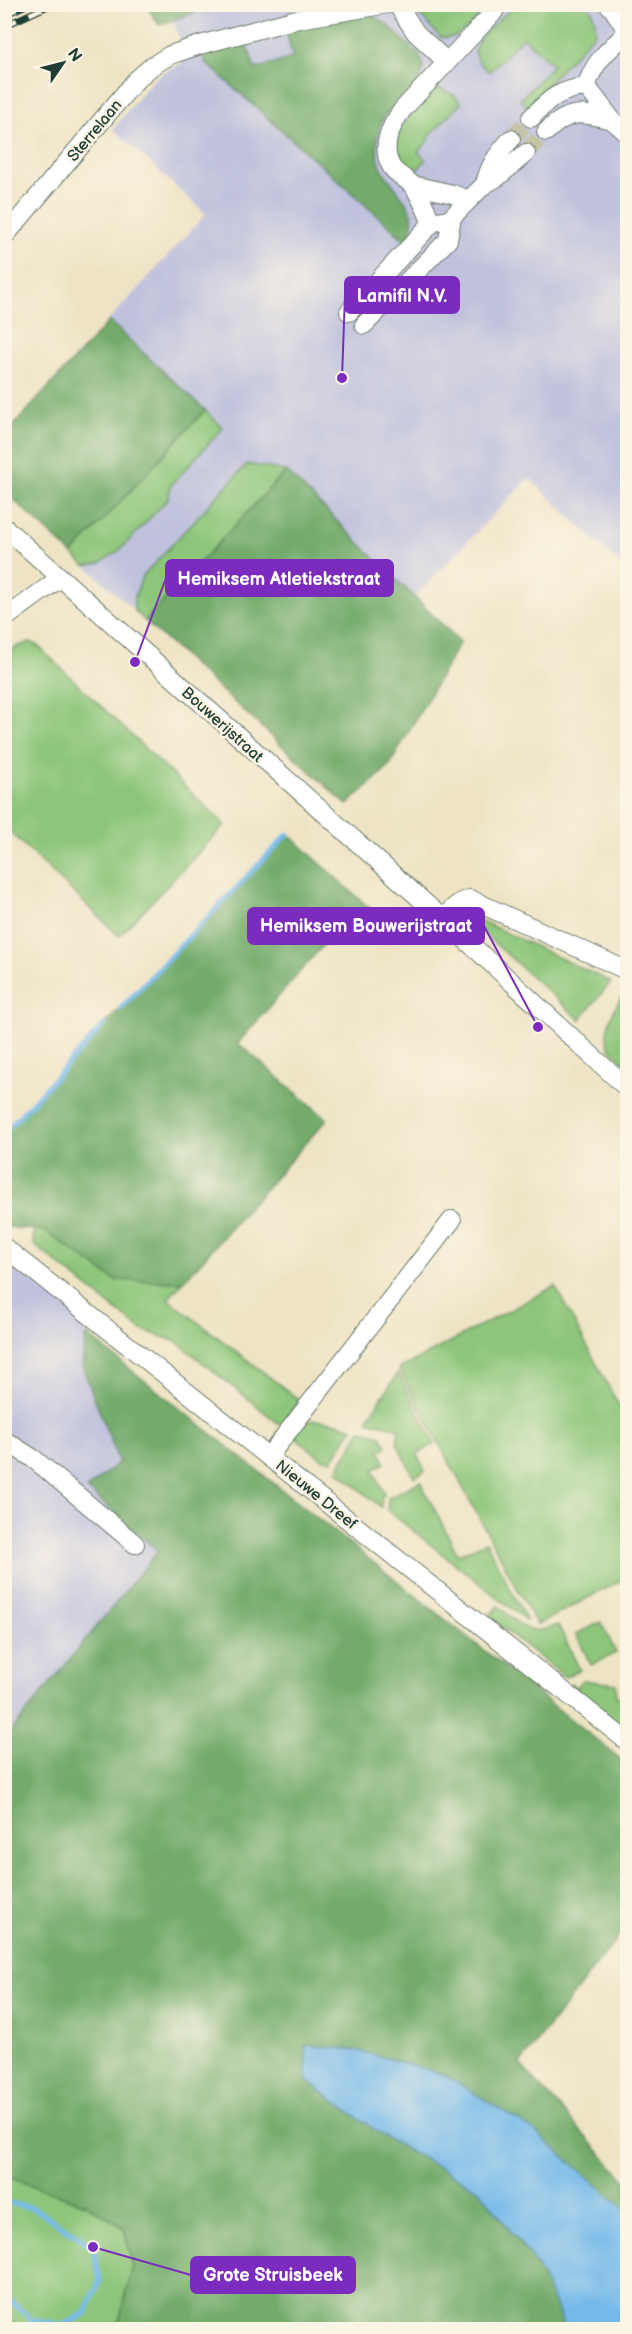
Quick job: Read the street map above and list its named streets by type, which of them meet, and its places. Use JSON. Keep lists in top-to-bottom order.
{
  "streets": {
    "street": ["Sterrelaan", "Bouwerijstraat", "Nieuwe Dreef"]
  },
  "places": [
    "Lamifil N.V.",
    "Hemiksem Atletiekstraat",
    "Hemiksem Bouwerijstraat",
    "Grote Struisbeek"
  ],
  "north": "top right"
}
